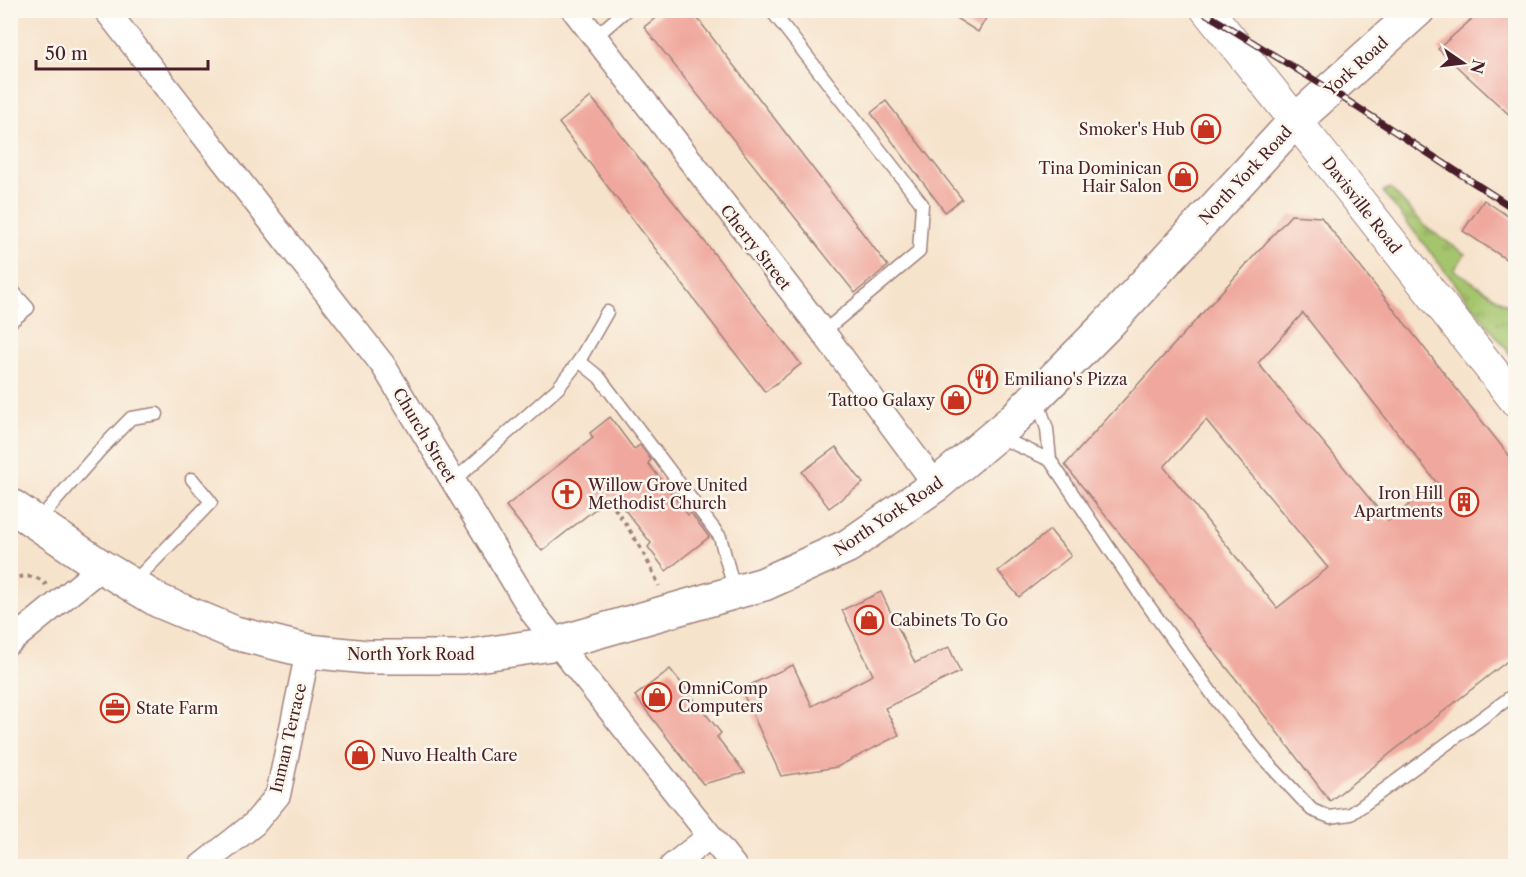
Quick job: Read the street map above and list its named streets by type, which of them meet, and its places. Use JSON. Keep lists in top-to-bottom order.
{
  "streets": {
    "highway": ["York Road", "North York Road"],
    "street": [
      "Davisville Road",
      "Cherry Street",
      "Church Street",
      "Inman Terrace"
    ]
  },
  "crossings": [
    ["York Road", "North York Road"],
    ["York Road", "Davisville Road"],
    ["North York Road", "Davisville Road"],
    ["North York Road", "Cherry Street"],
    ["North York Road", "Church Street"],
    ["North York Road", "Inman Terrace"]
  ],
  "places": {
    "shop": [
      "Smoker's Hub",
      "Tina Dominican Hair Salon",
      "Tattoo Galaxy",
      "Cabinets To Go",
      "OmniComp Computers",
      "Nuvo Health Care"
    ],
    "restaurant": ["Emiliano's Pizza"],
    "church": ["Willow Grove United Methodist Church"],
    "building": ["Iron Hill Apartments"],
    "office": ["State Farm"]
  },
  "scale_bar": "50 m",
  "north": "right"
}
